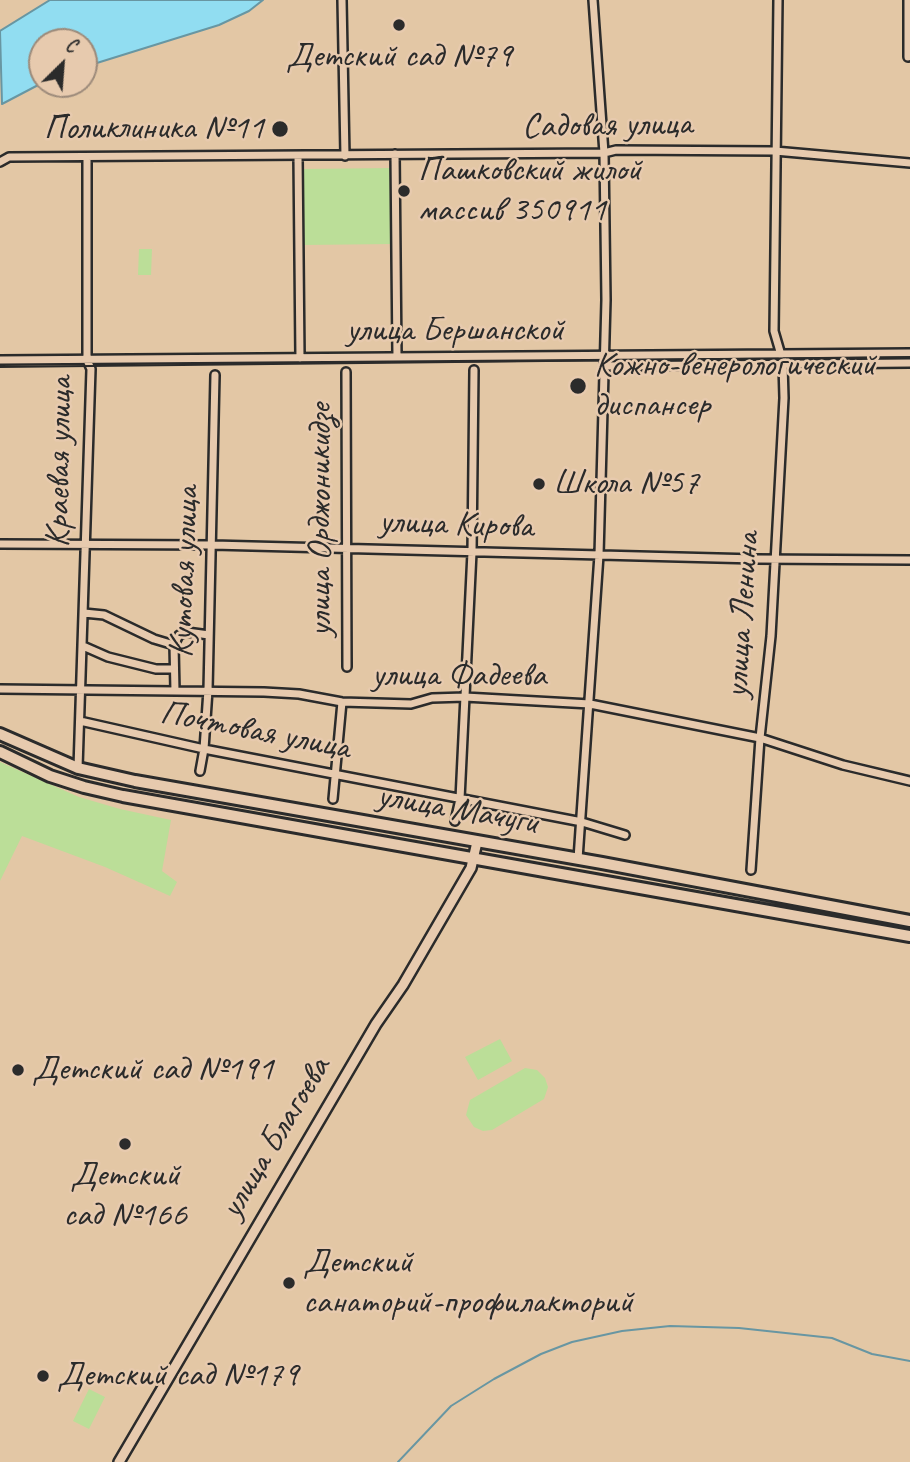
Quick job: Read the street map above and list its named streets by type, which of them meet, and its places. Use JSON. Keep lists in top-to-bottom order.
{
  "streets": {
    "main road": ["улица Мачуги"],
    "street": [
      "Садовая улица",
      "улица Бершанской",
      "Краевая улица",
      "улица Орджоникидзе",
      "улица Кирова",
      "Кутовая улица",
      "улица Ленина",
      "улица Фадеева",
      "Почтовая улица",
      "улица Благоева"
    ]
  },
  "crossings": [
    ["Садовая улица", "Краевая улица"],
    ["улица Бершанской", "Краевая улица"],
    ["улица Бершанской", "улица Ленина"],
    ["Краевая улица", "улица Кирова"],
    ["Краевая улица", "улица Фадеева"],
    ["Краевая улица", "Почтовая улица"],
    ["Краевая улица", "улица Мачуги"],
    ["улица Орджоникидзе", "улица Кирова"],
    ["улица Кирова", "Кутовая улица"],
    ["улица Кирова", "улица Ленина"],
    ["Кутовая улица", "улица Фадеева"],
    ["Кутовая улица", "Почтовая улица"],
    ["улица Ленина", "улица Фадеева"],
    ["улица Мачуги", "улица Благоева"]
  ],
  "places": [
    "Детский сад №79",
    "Поликлиника №11",
    "Пашковский жилой массив 350911",
    "Кожно-венерологический диспансер",
    "Школа №57",
    "Детский сад №191",
    "Детский сад №166",
    "Детский санаторий-профилакторий",
    "Детский сад №179"
  ],
  "north": "top right"
}
